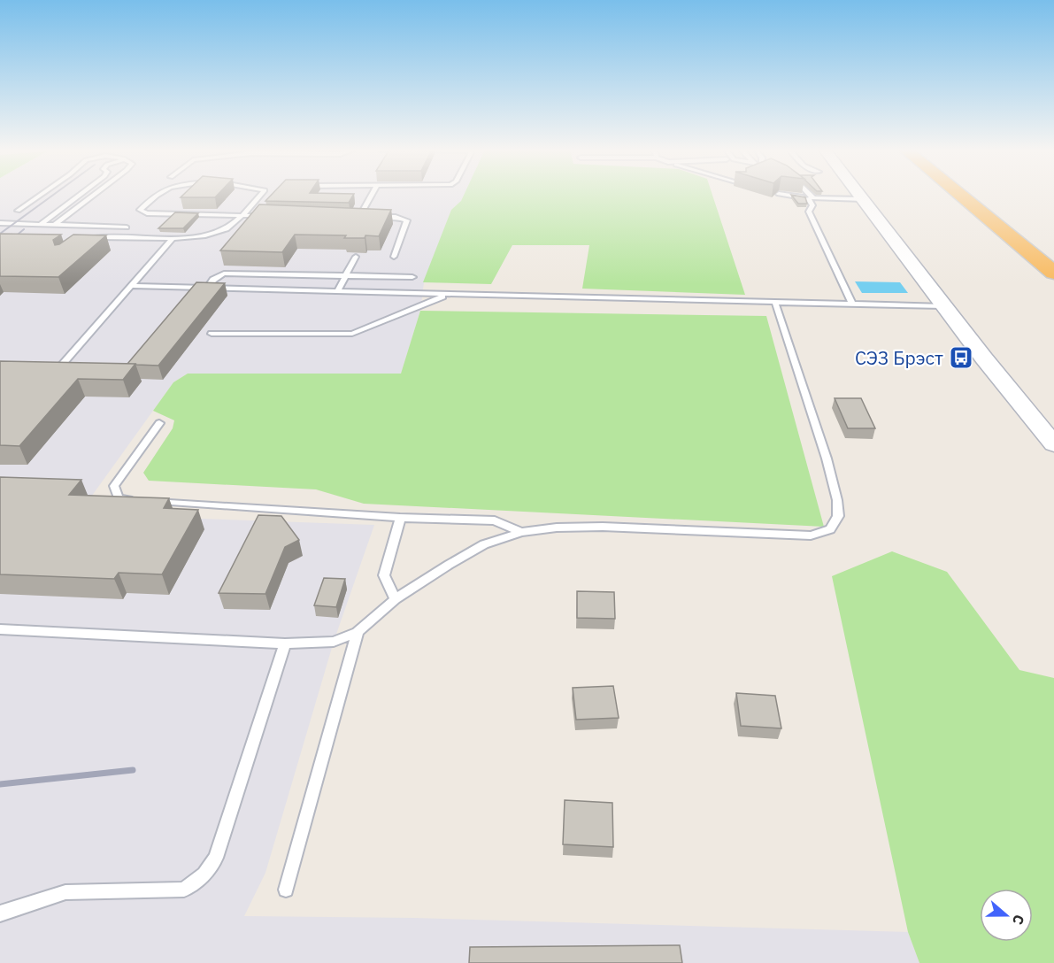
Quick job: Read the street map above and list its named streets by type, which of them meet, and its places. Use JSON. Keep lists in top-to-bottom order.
{
  "places": {
    "bus stop": ["СЭЗ Брэст"]
  },
  "north": "right"
}
